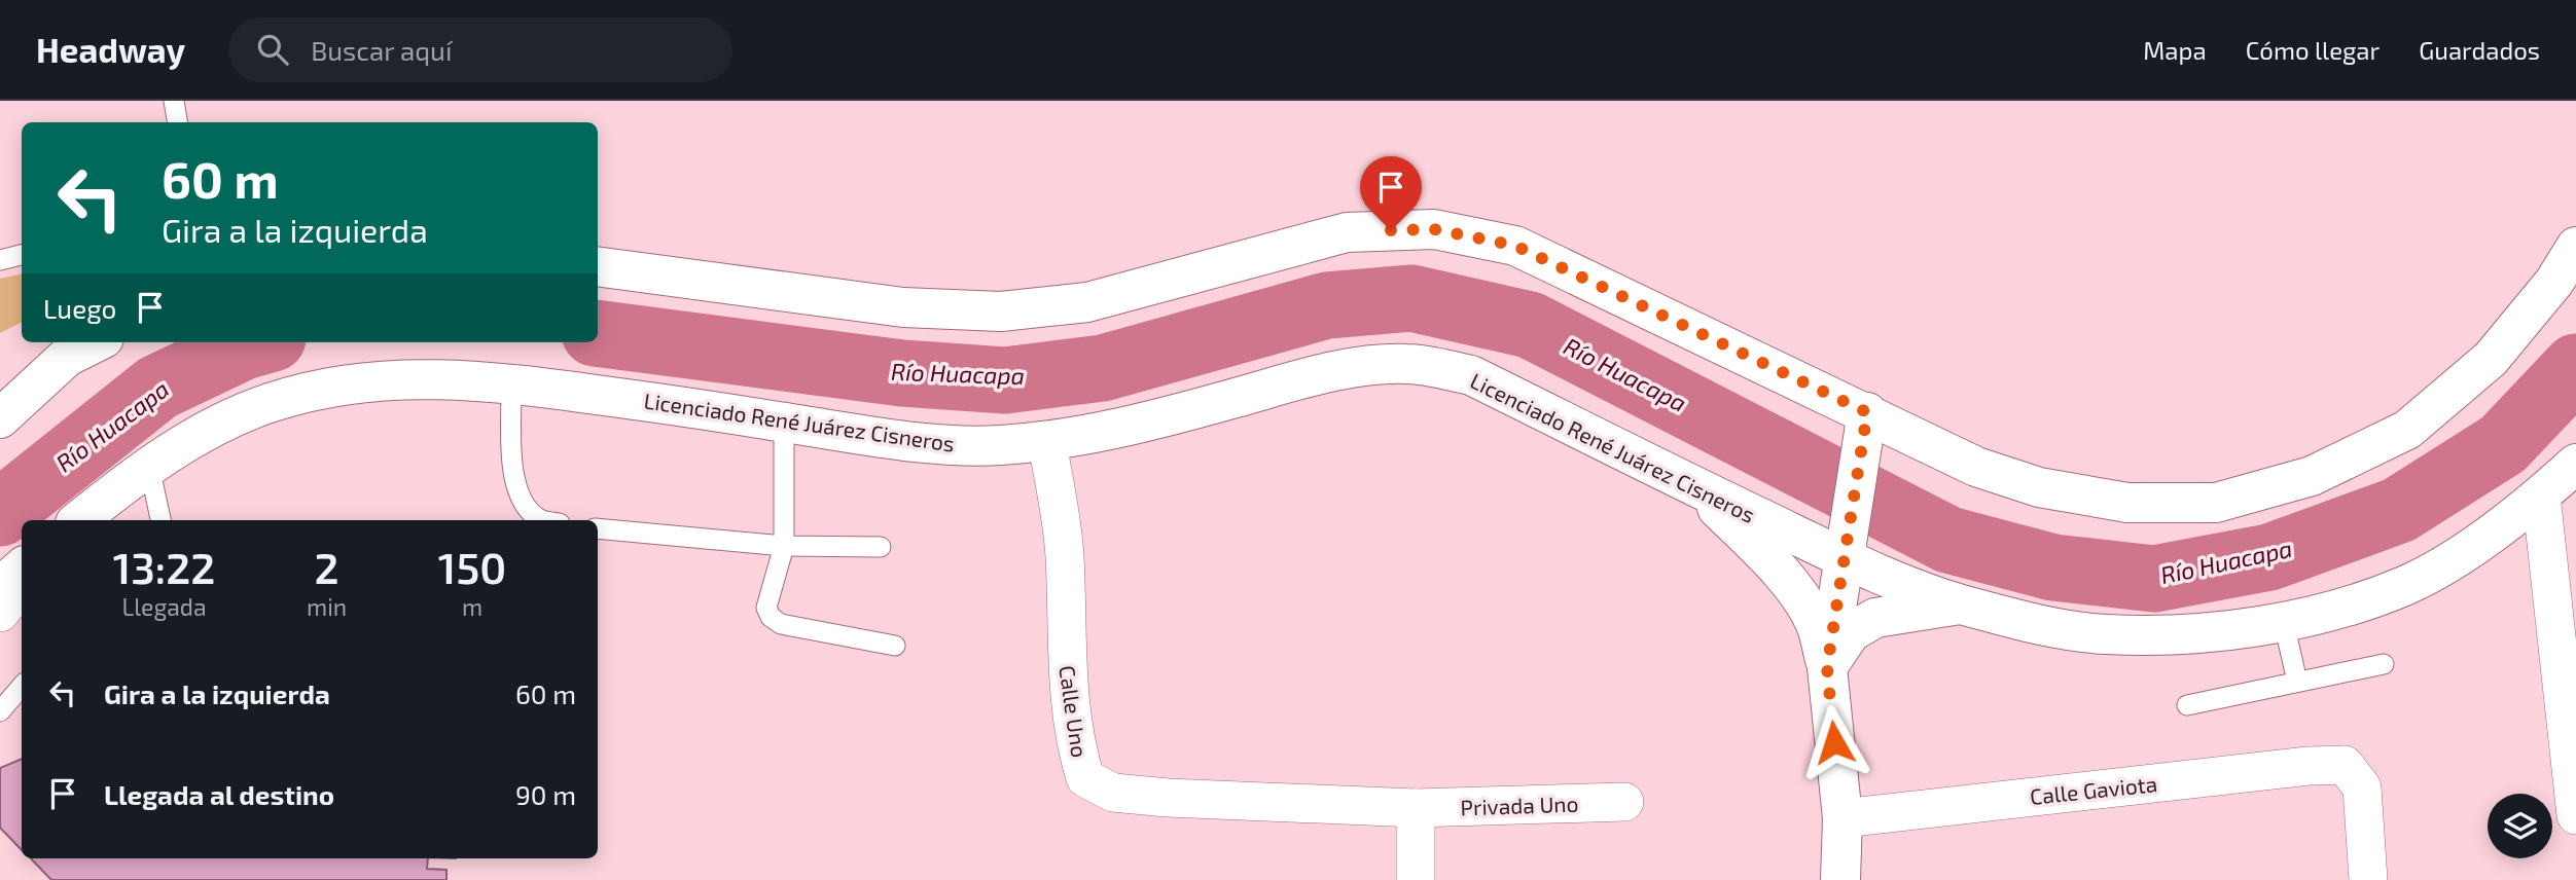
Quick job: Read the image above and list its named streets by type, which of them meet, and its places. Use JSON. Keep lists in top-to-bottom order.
{
  "streets": {
    "main road": ["Licenciado René Juárez Cisneros"],
    "street": ["Calle Uno", "Calle Gaviota", "Privada Uno"]
  },
  "crossings": [
    ["Licenciado René Juárez Cisneros", "Calle Uno"],
    ["Calle Uno", "Privada Uno"]
  ],
  "water": ["Río Huacapa"],
  "page": {
    "header": "Headway",
    "search": "Buscar aquí",
    "nav": ["Mapa", "Cómo llegar", "Guardados"],
    "turn": ["60 m", "Gira a la izquierda"],
    "then": "Luego",
    "eta": [
      "13:22",
      "Llegada",
      "2",
      "min",
      "150",
      "m"
    ],
    "list": [
      {
        "name": "Gira a la izquierda",
        "value": "60 m"
      },
      {
        "name": "Llegada al destino",
        "value": "90 m"
      }
    ]
  }
}
